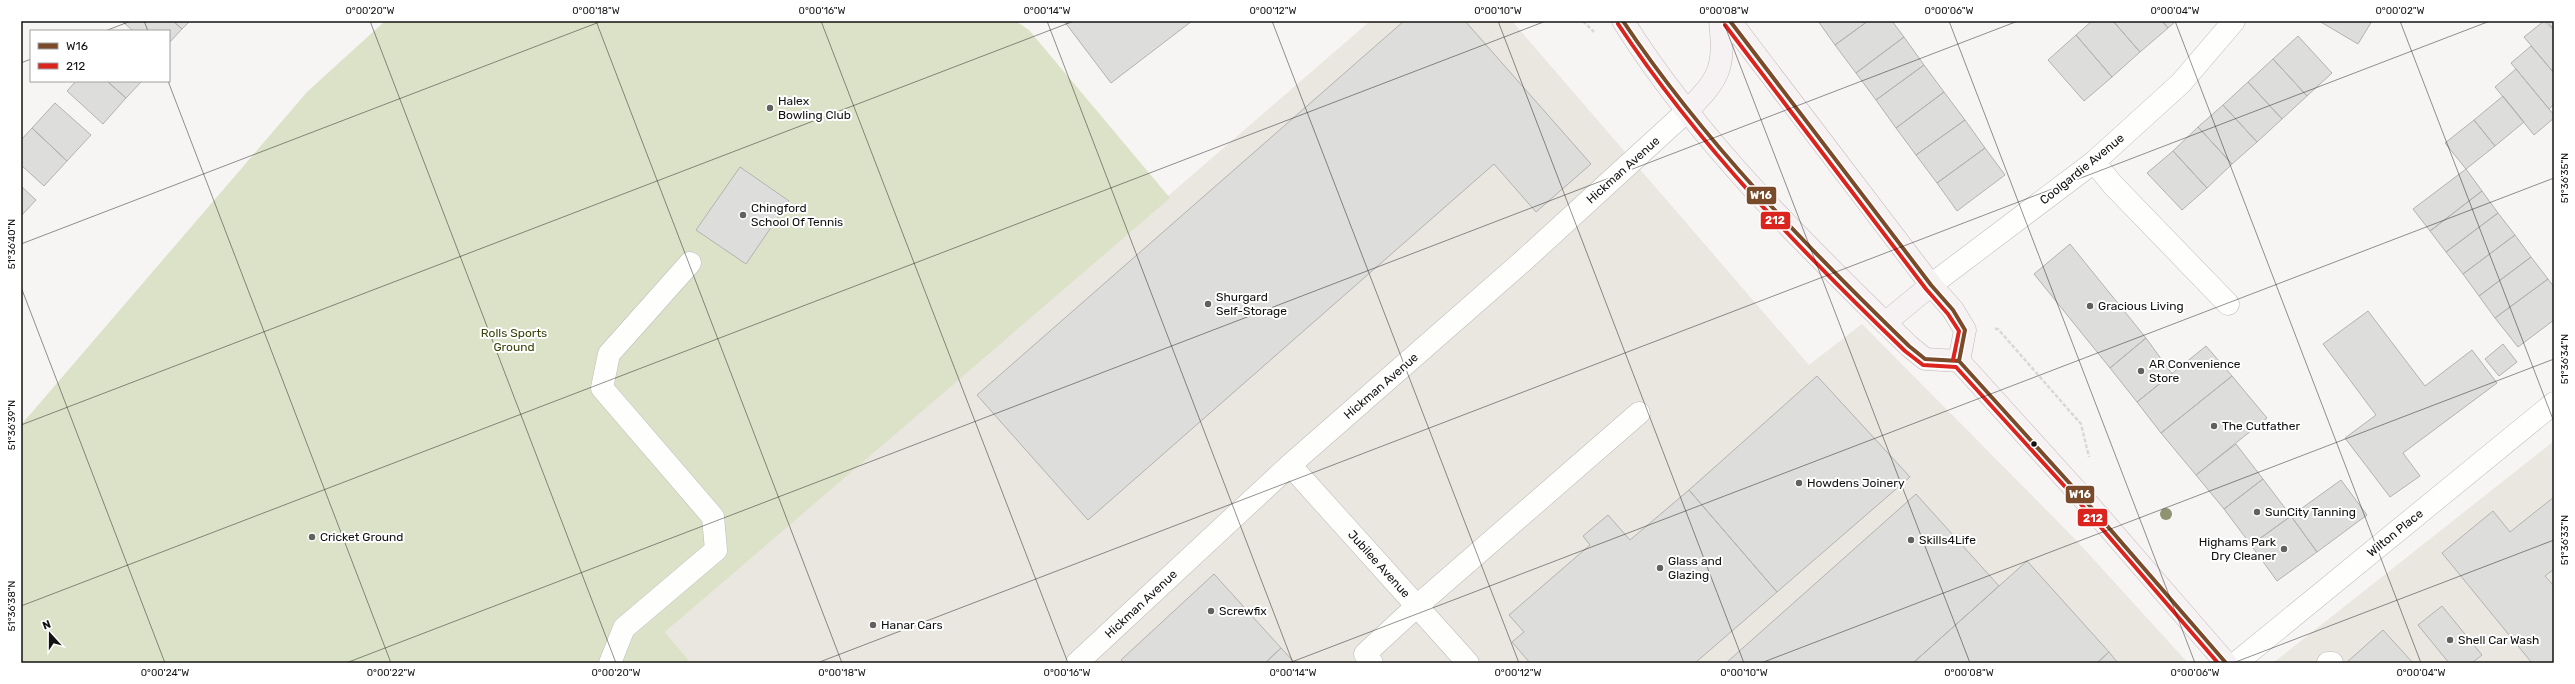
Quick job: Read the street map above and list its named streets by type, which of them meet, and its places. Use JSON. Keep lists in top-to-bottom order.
{
  "streets": {
    "street": [
      "Coolgardie Avenue",
      "Hickman Avenue",
      "Wilton Place",
      "Jubilee Avenue"
    ]
  },
  "crossings": [
    ["Hickman Avenue", "Jubilee Avenue"]
  ],
  "parks": ["Rolls Sports Ground"],
  "places": [
    "Halex Bowling Club",
    "Chingford School Of Tennis",
    "Shurgard Self-Storage",
    "Gracious Living",
    "AR Convenience Store",
    "The Cutfather",
    "Howdens Joinery",
    "SunCity Tanning",
    "Cricket Ground",
    "Skills4Life",
    "Highams Park Dry Cleaner",
    "Glass and Glazing",
    "Screwfix",
    "Hanar Cars",
    "Shell Car Wash"
  ],
  "lines": ["transit line W16", "transit line 212"],
  "legend": ["W16", "212"],
  "north": "top",
  "coordinates": [
    "0°00'20\"W",
    "0°00'18\"W",
    "0°00'16\"W",
    "0°00'14\"W",
    "0°00'12\"W",
    "0°00'10\"W",
    "0°00'08\"W",
    "0°00'06\"W",
    "0°00'04\"W",
    "0°00'02\"W",
    "51°36'35\"N",
    "51°36'40\"N",
    "51°36'34\"N",
    "51°36'39\"N",
    "51°36'33\"N",
    "51°36'38\"N",
    "0°00'24\"W",
    "0°00'22\"W"
  ]
}
